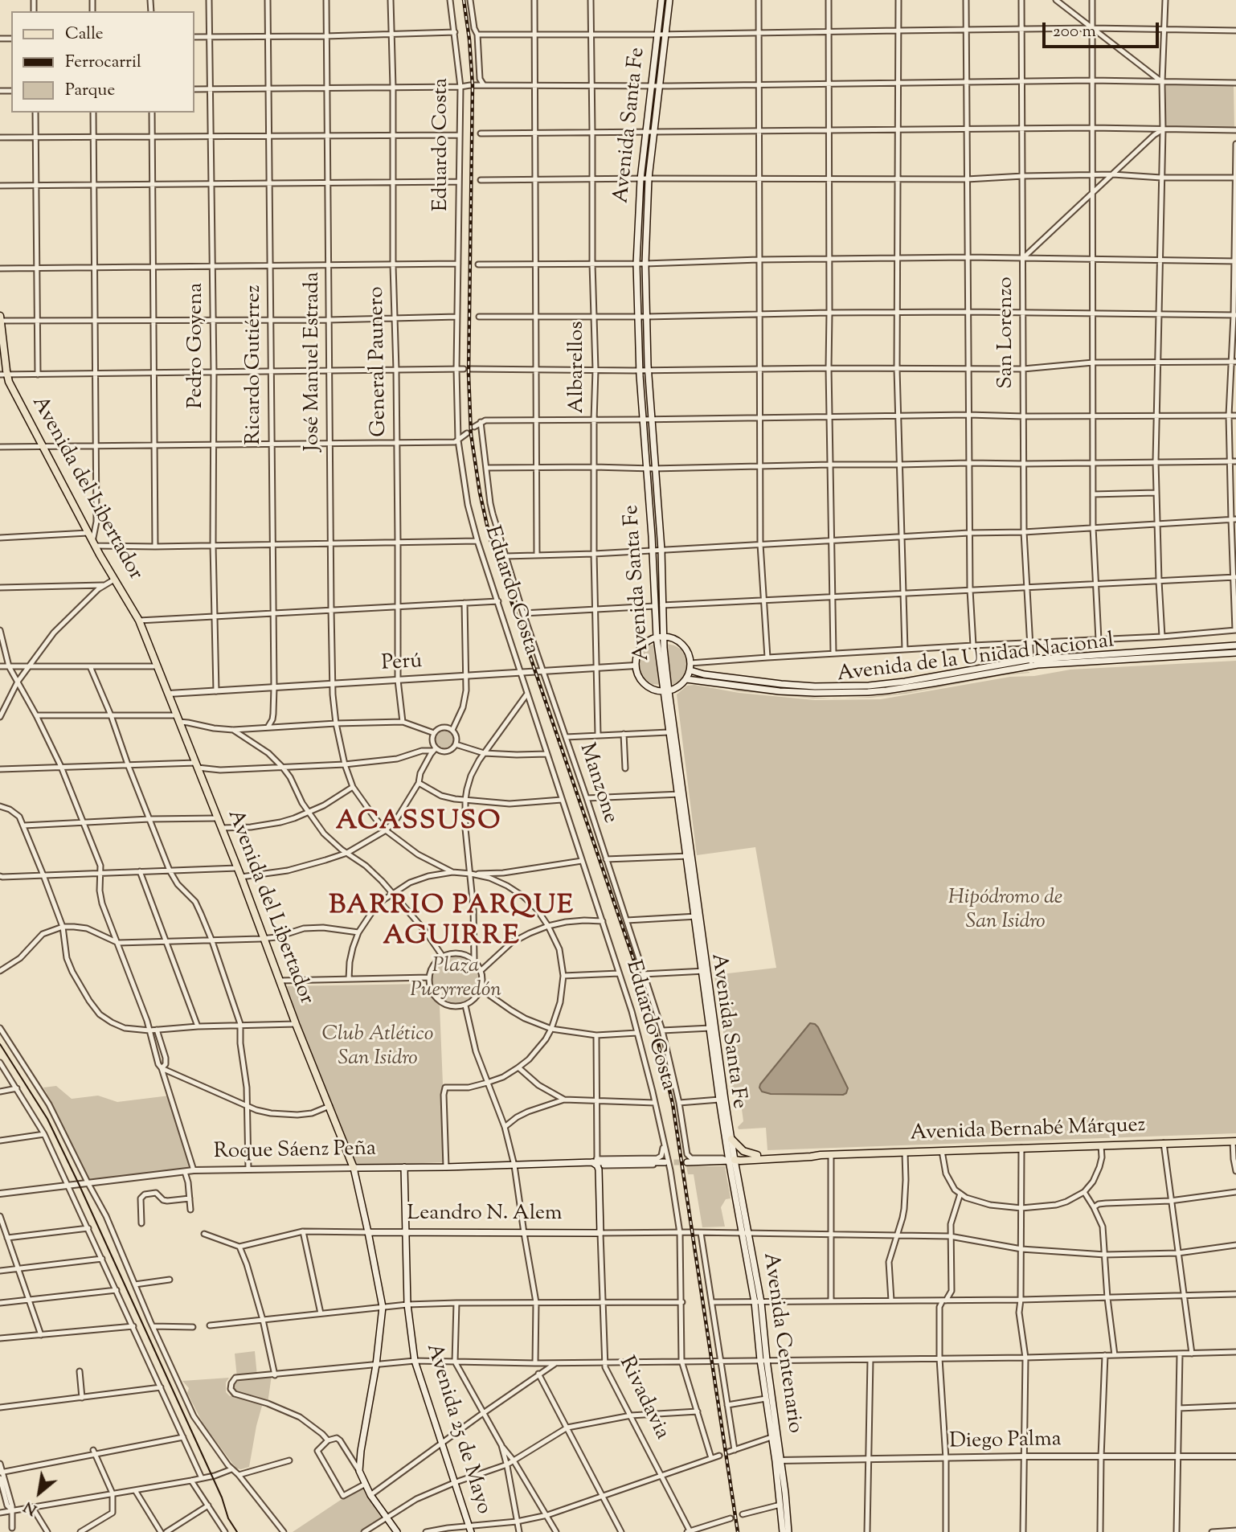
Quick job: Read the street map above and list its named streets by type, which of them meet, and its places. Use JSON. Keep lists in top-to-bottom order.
{
  "streets": {
    "main road": [
      "Avenida Santa Fe",
      "Avenida del Libertador",
      "Avenida de la Unidad Nacional",
      "Avenida Bernabé Márquez",
      "Roque Sáenz Peña",
      "Leandro N. Alem",
      "Avenida Centenario",
      "Rivadavia",
      "Avenida 25 de Mayo"
    ],
    "street": [
      "Eduardo Costa",
      "San Lorenzo",
      "Pedro Goyena",
      "José Manuel Estrada",
      "General Paunero",
      "Ricardo Gutiérrez",
      "Albarellos",
      "Perú",
      "Manzone",
      "Diego Palma"
    ]
  },
  "crossings": [
    ["Avenida Santa Fe", "Manzone"],
    ["Avenida Santa Fe", "Avenida Bernabé Márquez"],
    ["Avenida Santa Fe", "Avenida Centenario"],
    ["Eduardo Costa", "Perú"],
    ["Eduardo Costa", "Roque Sáenz Peña"],
    ["Eduardo Costa", "Leandro N. Alem"],
    ["San Lorenzo", "Avenida de la Unidad Nacional"],
    ["Pedro Goyena", "Perú"],
    ["José Manuel Estrada", "Perú"],
    ["General Paunero", "Perú"],
    ["Ricardo Gutiérrez", "Perú"],
    ["Albarellos", "Perú"],
    ["Avenida del Libertador", "Perú"],
    ["Avenida del Libertador", "Roque Sáenz Peña"],
    ["Avenida del Libertador", "Leandro N. Alem"],
    ["Perú", "Manzone"],
    ["Manzone", "Avenida Bernabé Márquez"],
    ["Manzone", "Avenida Centenario"],
    ["Avenida Bernabé Márquez", "Avenida Centenario"],
    ["Roque Sáenz Peña", "Avenida 25 de Mayo"],
    ["Leandro N. Alem", "Avenida Centenario"],
    ["Leandro N. Alem", "Rivadavia"],
    ["Leandro N. Alem", "Avenida 25 de Mayo"],
    ["Avenida Centenario", "Diego Palma"]
  ],
  "districts": ["ACASSUSO", "BARRIO PARQUE AGUIRRE"],
  "parks": ["Hipódromo de San Isidro", "Plaza Pueyrredón", "Club Atlético San Isidro"],
  "legend": ["Calle", "Ferrocarril", "Parque"],
  "scale_bar": "200 m",
  "north": "bottom left"
}
